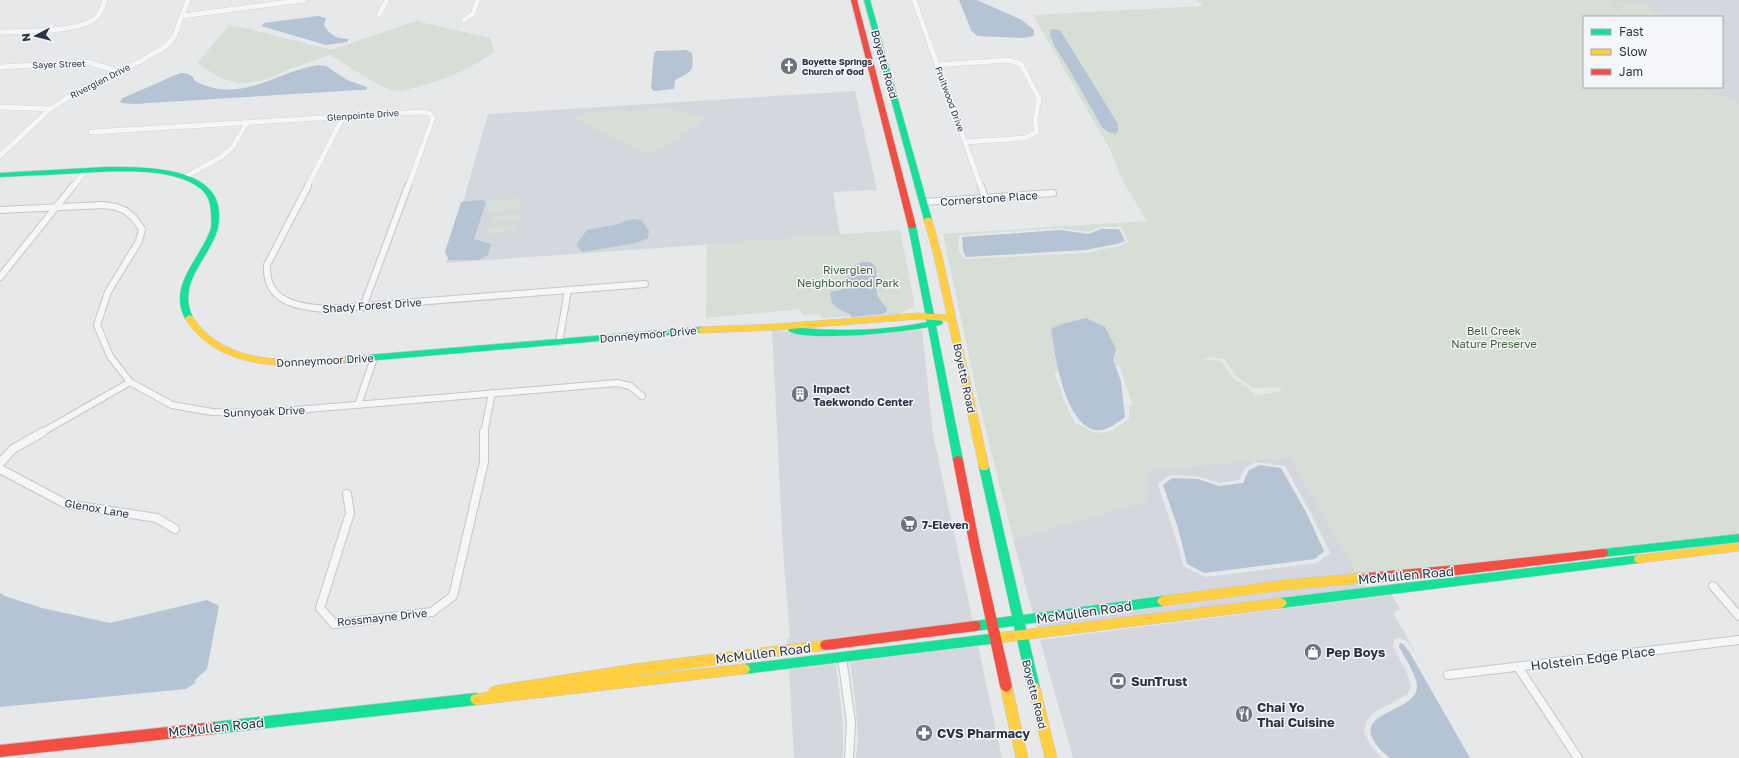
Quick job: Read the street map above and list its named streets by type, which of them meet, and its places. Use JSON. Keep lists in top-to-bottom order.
{
  "streets": {
    "street": [
      "Sayer Street",
      "Boyette Road",
      "Riverglen Drive",
      "Fruitwood Drive",
      "Glenpointe Drive",
      "Cornerstone Place",
      "Shady Forest Drive",
      "Donneymoor Drive",
      "Sunnyoak Drive",
      "Glenox Lane",
      "McMullen Road",
      "Rossmayne Drive",
      "Holstein Edge Place"
    ]
  },
  "crossings": [
    ["Sayer Street", "Riverglen Drive"],
    ["Boyette Road", "Cornerstone Place"],
    ["Boyette Road", "Donneymoor Drive"],
    ["Boyette Road", "McMullen Road"],
    ["Fruitwood Drive", "Cornerstone Place"],
    ["Glenpointe Drive", "Shady Forest Drive"],
    ["Sunnyoak Drive", "Rossmayne Drive"]
  ],
  "parks": ["Riverglen Neighborhood Park", "Bell Creek Nature Preserve"],
  "places": {
    "church": ["Boyette Springs Church of God"],
    "building": ["Impact Taekwondo Center"],
    "supermarket": ["7-Eleven"],
    "shop": ["Pep Boys"],
    "bank": ["SunTrust"],
    "restaurant": ["Chai Yo Thai Cuisine"],
    "pharmacy": ["CVS Pharmacy"]
  },
  "legend": ["Fast", "Slow", "Jam"],
  "north": "left"
}
